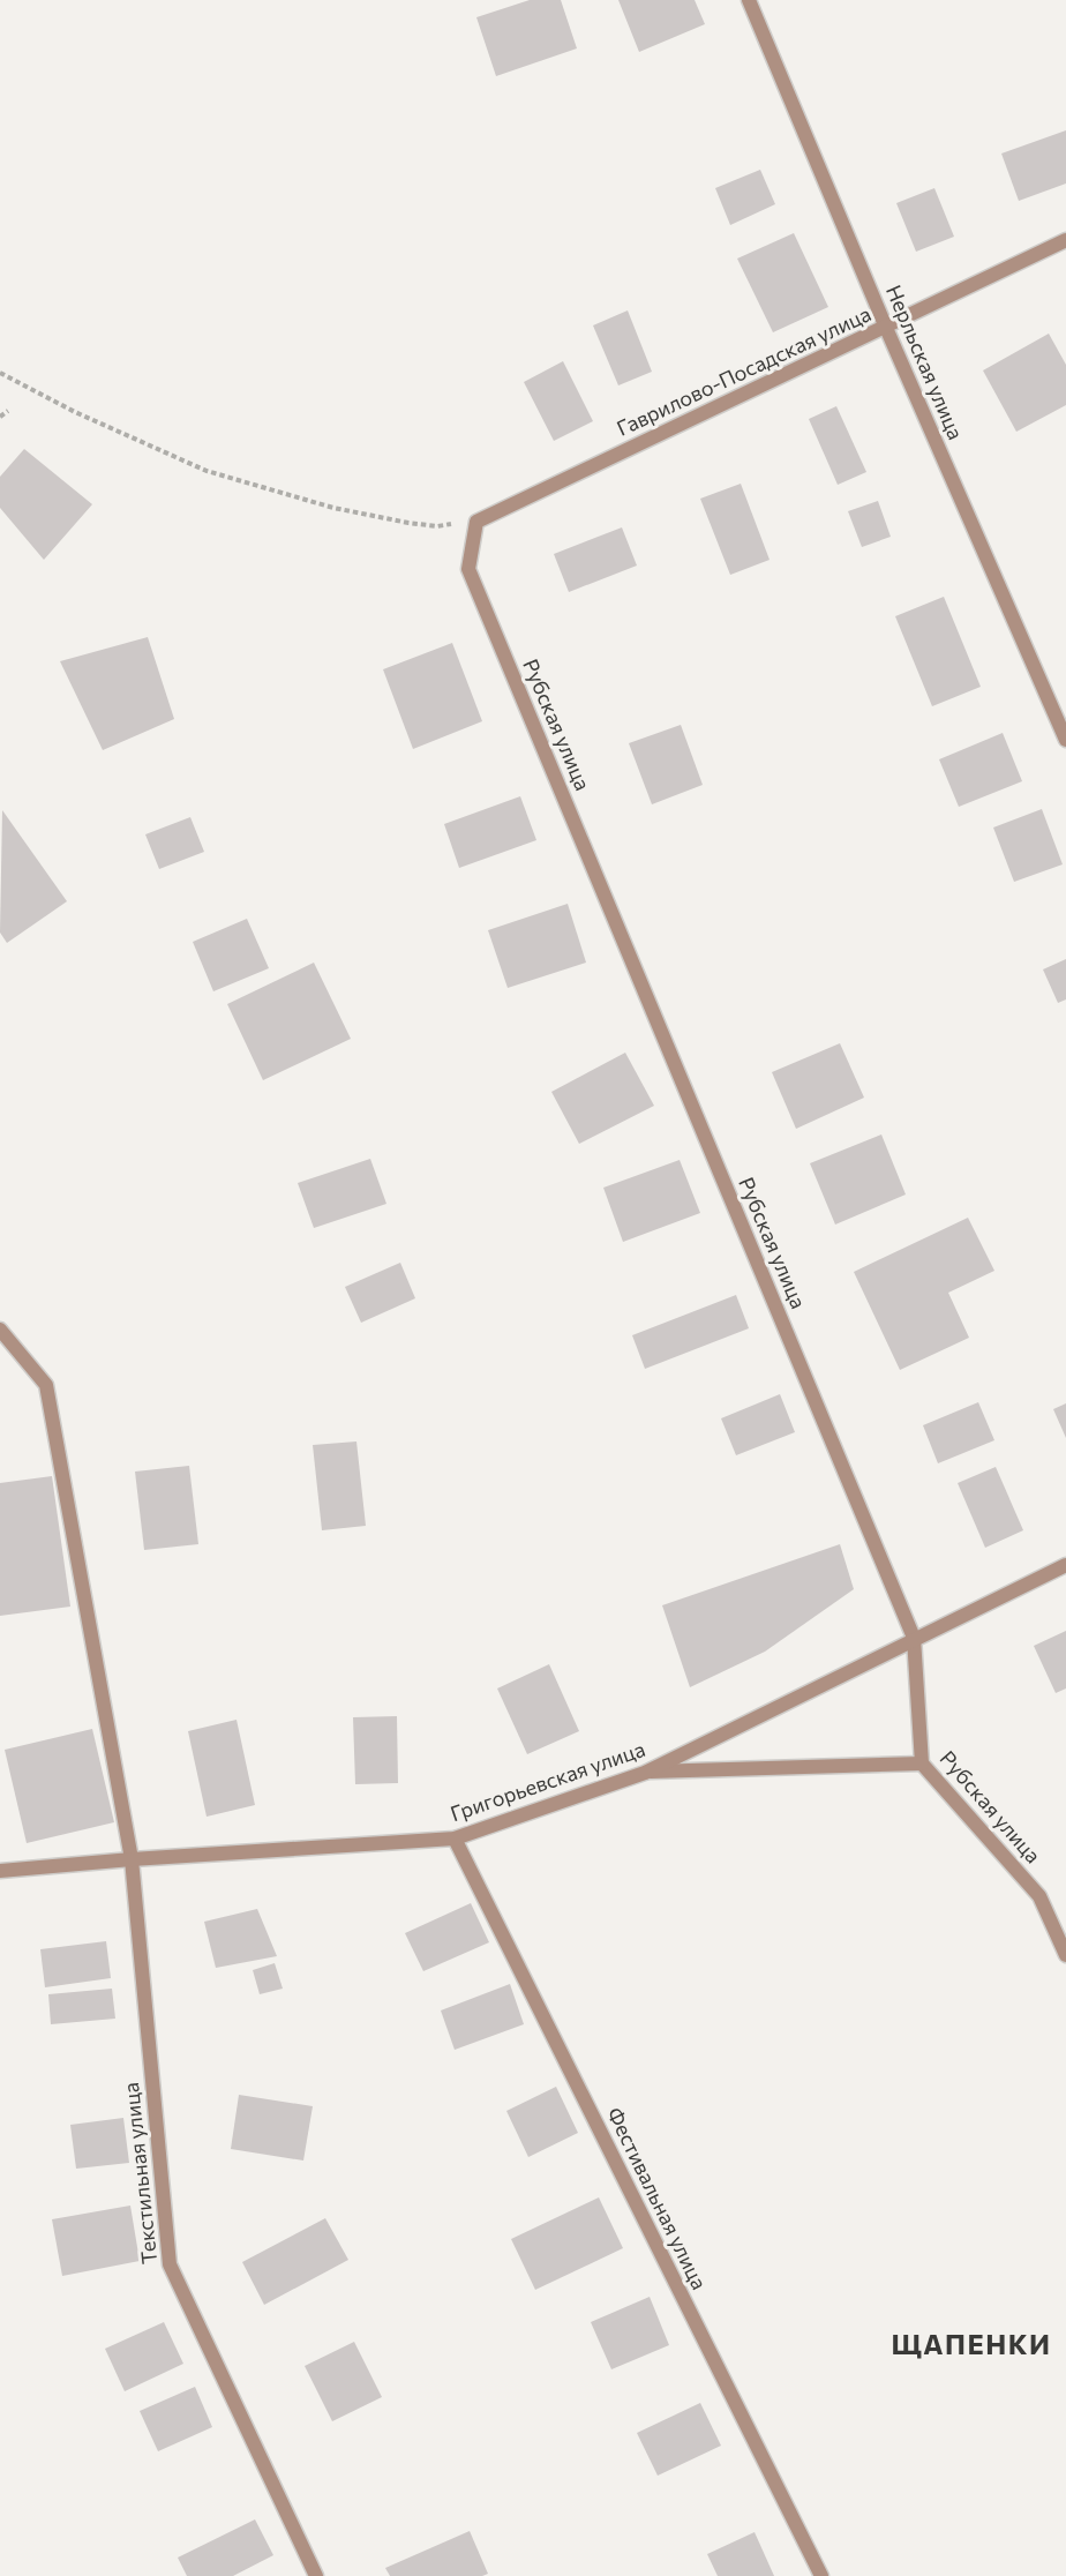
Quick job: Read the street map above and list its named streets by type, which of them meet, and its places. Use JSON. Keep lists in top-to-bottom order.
{
  "streets": {
    "street": [
      "Нерльская улица",
      "Гаврилово-Посадская улица",
      "Рубская улица",
      "Григорьевская улица",
      "Текстильная улица",
      "Фестивальная улица"
    ]
  },
  "crossings": [
    ["Нерльская улица", "Гаврилово-Посадская улица"],
    ["Гаврилово-Посадская улица", "Рубская улица"],
    ["Рубская улица", "Григорьевская улица"],
    ["Григорьевская улица", "Текстильная улица"],
    ["Григорьевская улица", "Фестивальная улица"]
  ],
  "districts": ["ЩАПЕНКИ"]
}
